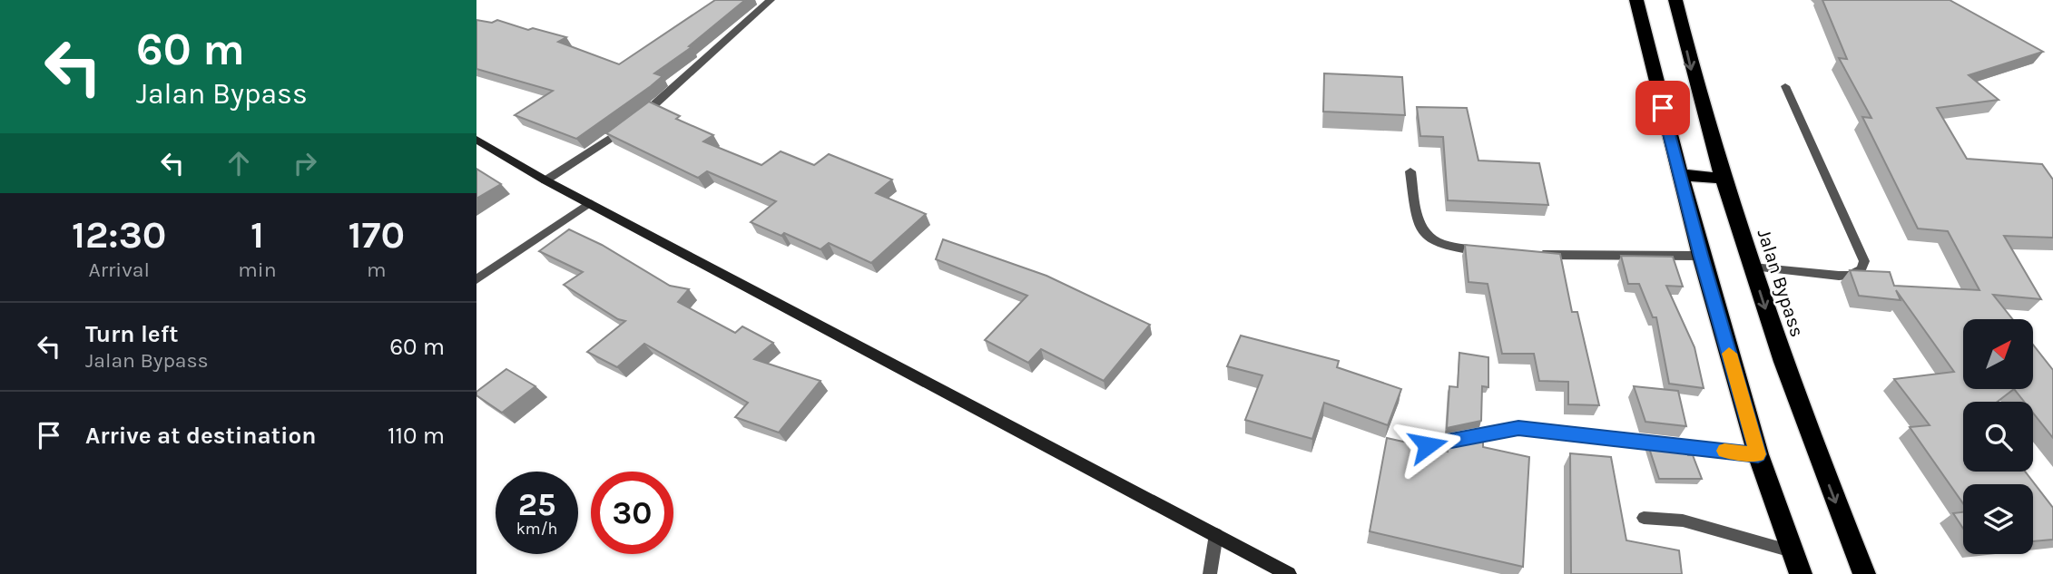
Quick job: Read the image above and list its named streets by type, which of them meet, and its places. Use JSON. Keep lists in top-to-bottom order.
{
  "streets": {
    "highway": ["Jalan Bypass"]
  },
  "north": "top right",
  "page": {
    "turn": ["60 m", "Jalan Bypass"],
    "eta": [
      "12:30",
      "Arrival",
      "1",
      "min",
      "170",
      "m"
    ],
    "list": [
      {
        "name": "Turn left",
        "note": "Jalan Bypass",
        "value": "60 m"
      },
      {
        "name": "Arrive at destination",
        "value": "110 m"
      }
    ],
    "speed": "25 km/h",
    "limit": "30"
  }
}
